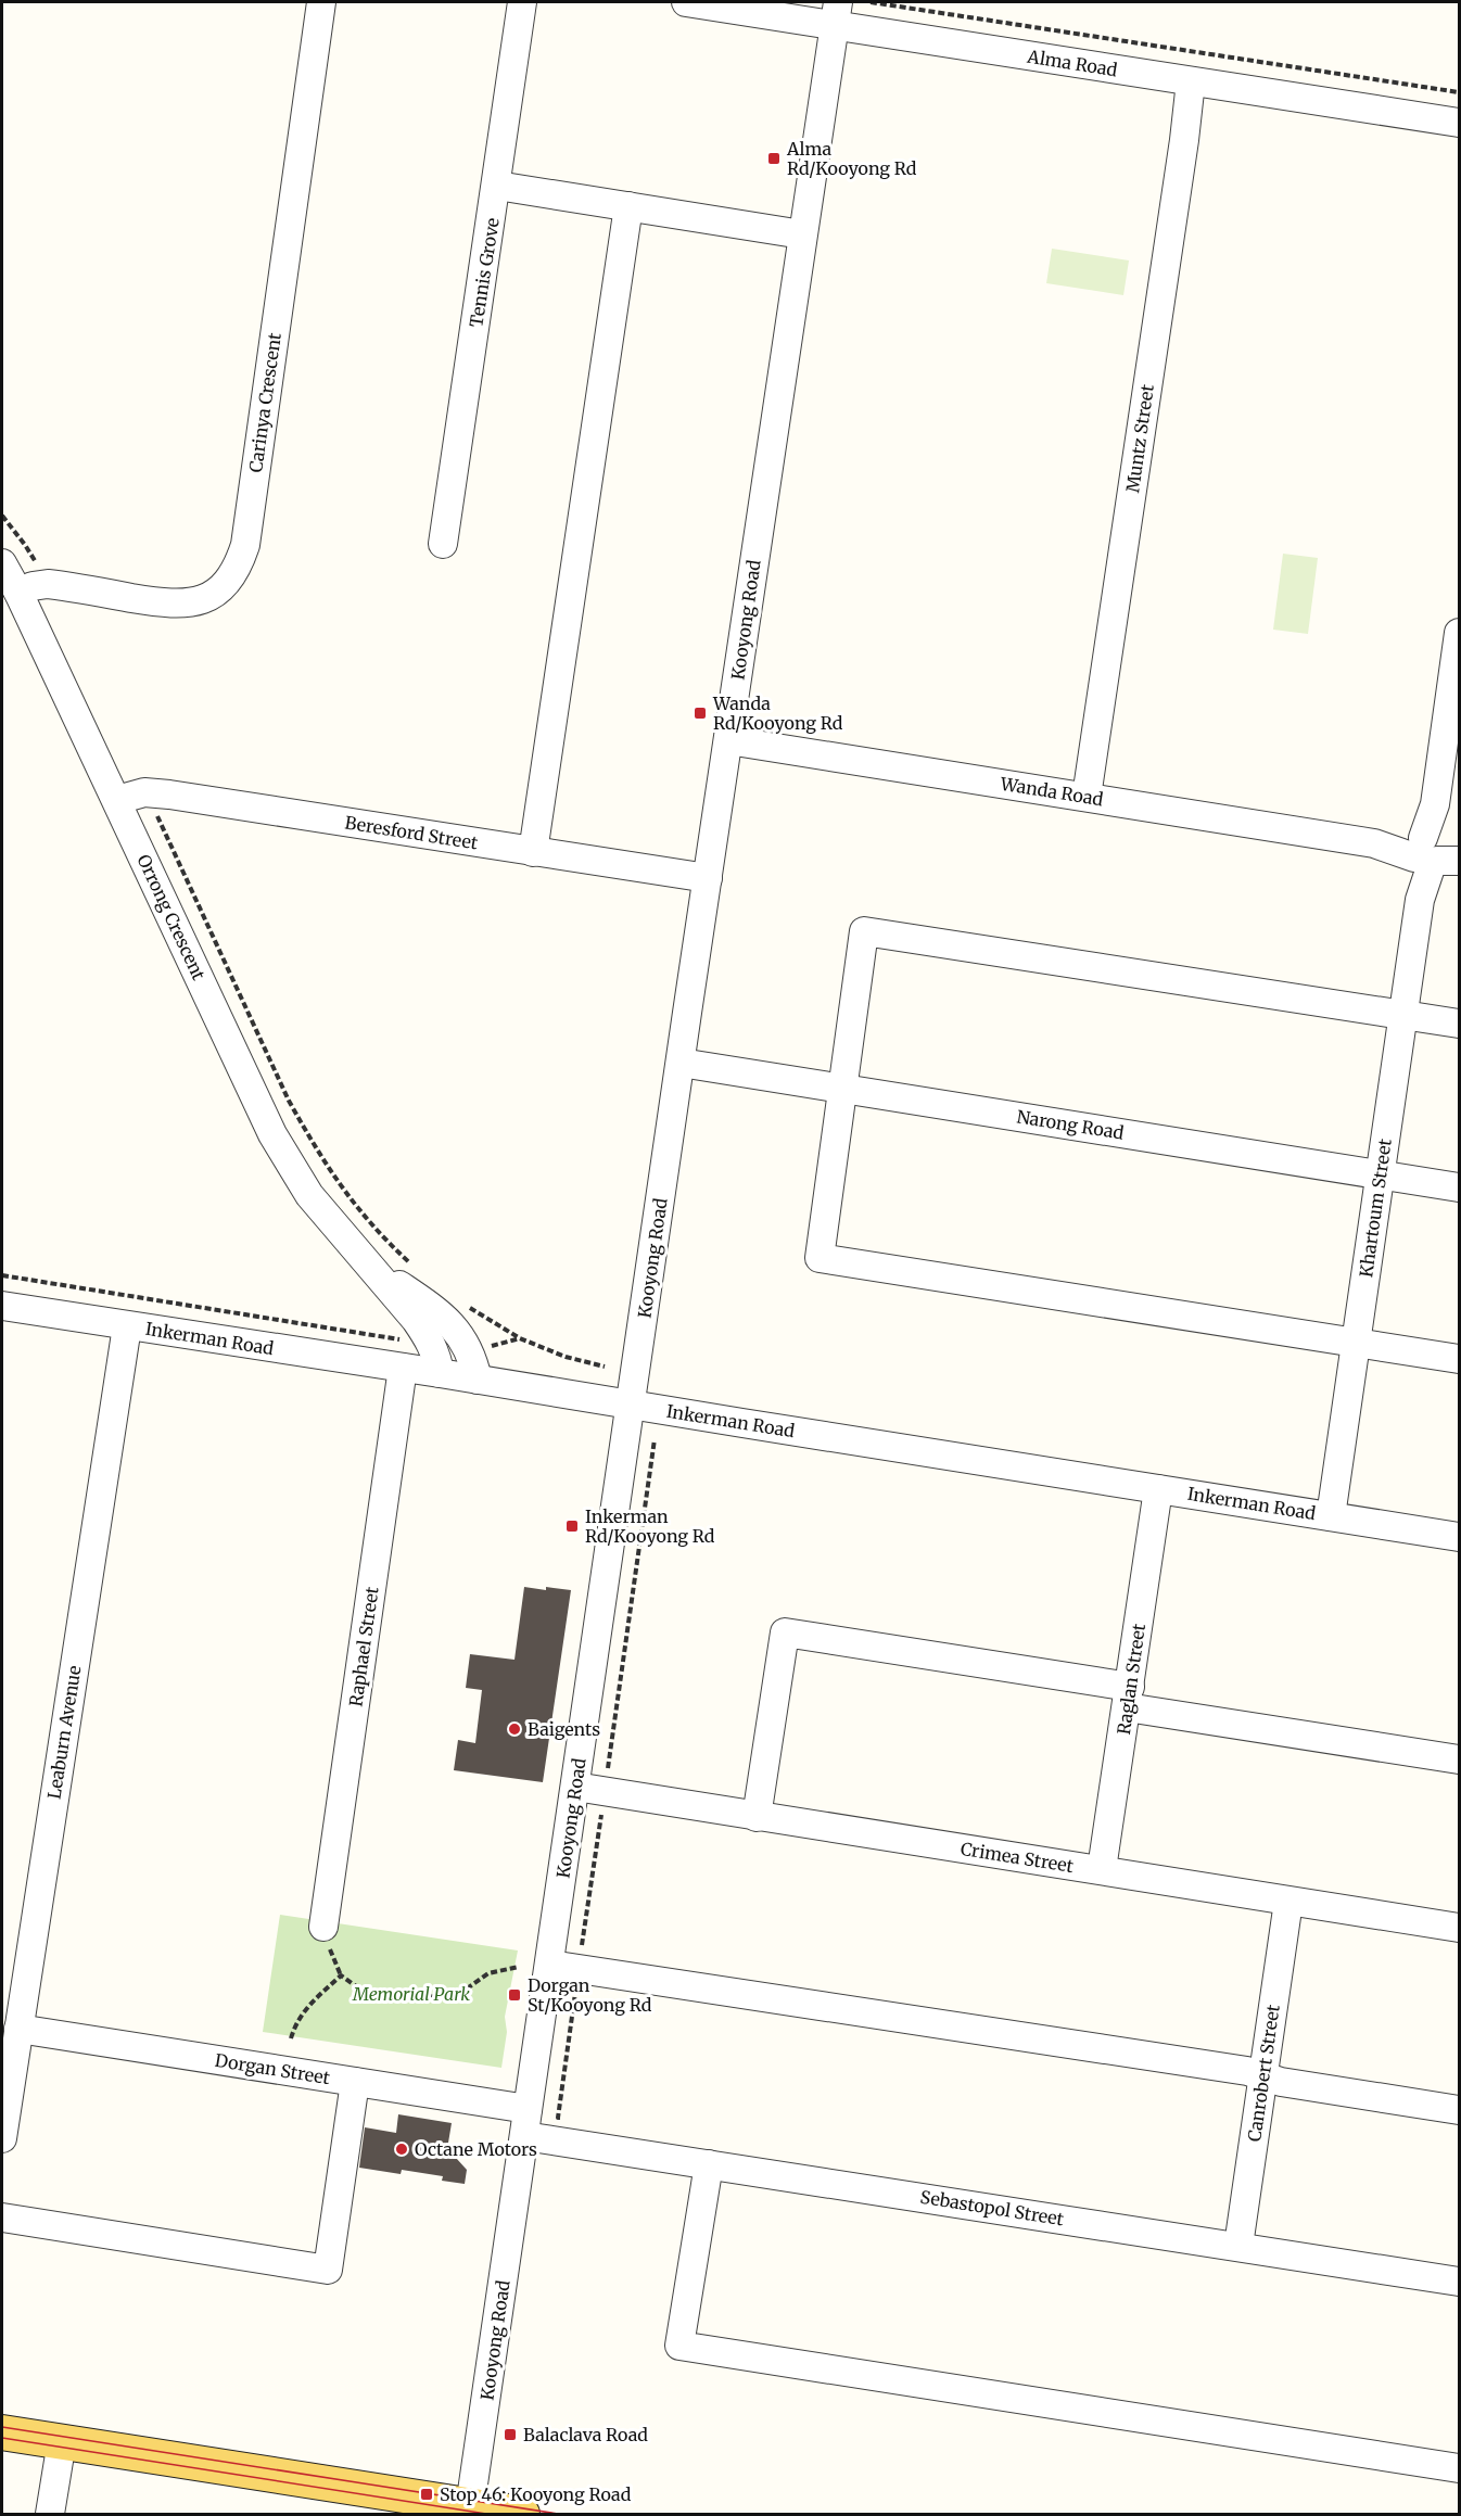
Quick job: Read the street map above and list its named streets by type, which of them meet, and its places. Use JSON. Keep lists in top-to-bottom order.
{
  "streets": {
    "street": [
      "Alma Road",
      "Tennis Grove",
      "Carinya Crescent",
      "Muntz Street",
      "Kooyong Road",
      "Wanda Road",
      "Beresford Street",
      "Orrong Crescent",
      "Narong Road",
      "Khartoum Street",
      "Inkerman Road",
      "Raphael Street",
      "Raglan Street",
      "Leaburn Avenue",
      "Crimea Street",
      "Dorgan Street",
      "Canrobert Street",
      "Sebastopol Street"
    ]
  },
  "crossings": [
    ["Alma Road", "Muntz Street"],
    ["Alma Road", "Kooyong Road"],
    ["Carinya Crescent", "Orrong Crescent"],
    ["Muntz Street", "Wanda Road"],
    ["Kooyong Road", "Wanda Road"],
    ["Kooyong Road", "Beresford Street"],
    ["Kooyong Road", "Narong Road"],
    ["Kooyong Road", "Inkerman Road"],
    ["Kooyong Road", "Crimea Street"],
    ["Kooyong Road", "Dorgan Street"],
    ["Kooyong Road", "Sebastopol Street"],
    ["Wanda Road", "Khartoum Street"],
    ["Beresford Street", "Orrong Crescent"],
    ["Orrong Crescent", "Inkerman Road"],
    ["Narong Road", "Khartoum Street"],
    ["Khartoum Street", "Inkerman Road"],
    ["Inkerman Road", "Raphael Street"],
    ["Inkerman Road", "Raglan Street"],
    ["Inkerman Road", "Leaburn Avenue"],
    ["Raglan Street", "Crimea Street"],
    ["Leaburn Avenue", "Dorgan Street"],
    ["Crimea Street", "Canrobert Street"],
    ["Canrobert Street", "Sebastopol Street"]
  ],
  "parks": ["Memorial Park"],
  "places": {
    "transit": [
      "Alma Rd/Kooyong Rd",
      "Wanda Rd/Kooyong Rd",
      "Inkerman Rd/Kooyong Rd",
      "Dorgan St/Kooyong Rd",
      "Balaclava Road",
      "Stop 46: Kooyong Road"
    ],
    "other": ["Baigents", "Octane Motors"]
  }
}
